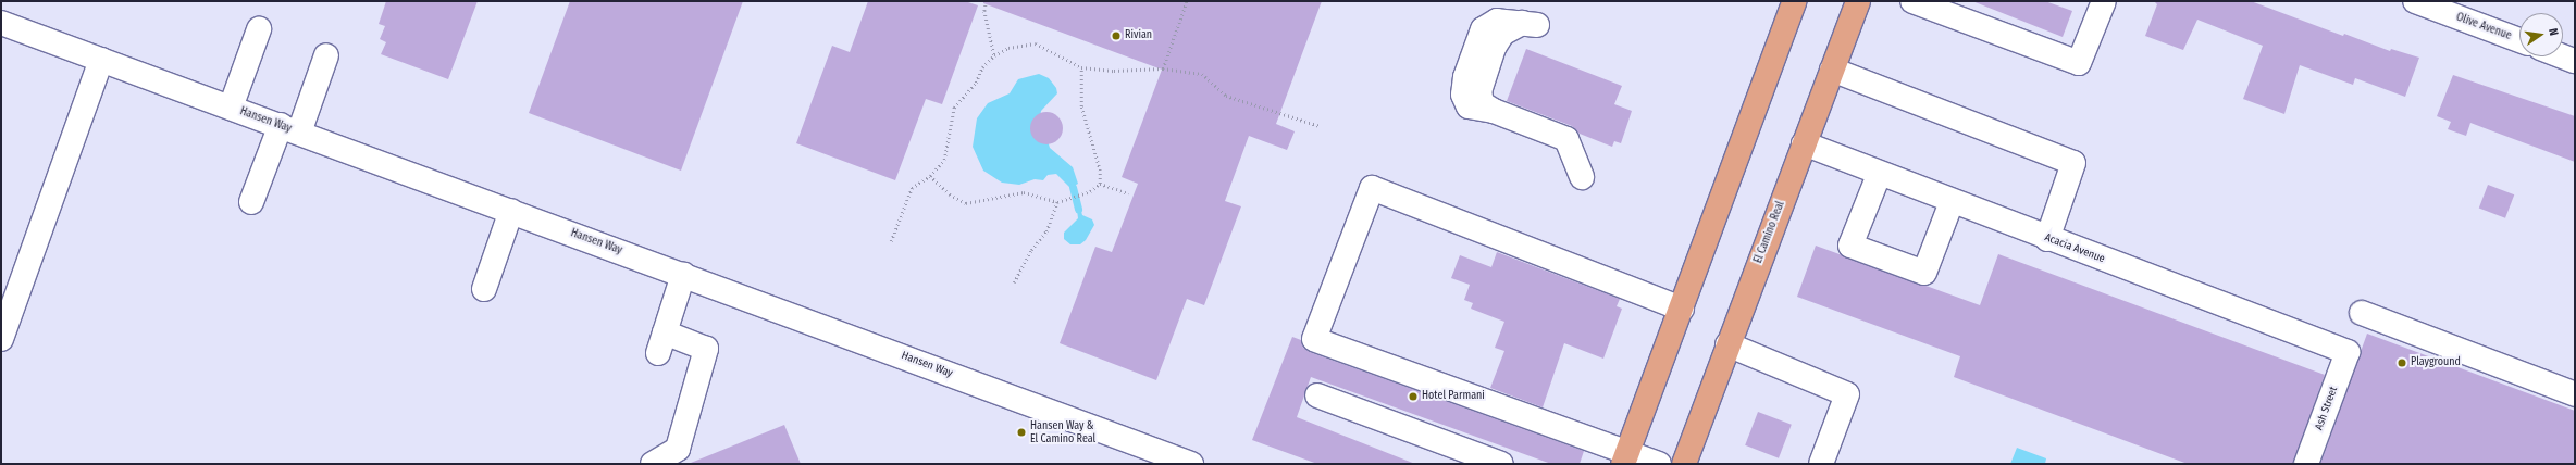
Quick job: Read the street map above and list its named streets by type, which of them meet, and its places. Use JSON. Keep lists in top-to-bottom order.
{
  "streets": {
    "main road": ["El Camino Real"],
    "street": [
      "Olive Avenue",
      "Hansen Way",
      "Acacia Avenue",
      "Ash Street"
    ]
  },
  "crossings": [
    ["El Camino Real", "Acacia Avenue"],
    ["Acacia Avenue", "Ash Street"]
  ],
  "places": [
    "Rivian",
    "Playground",
    "Hotel Parmani",
    "Hansen Way & El Camino Real"
  ],
  "north": "right"
}
